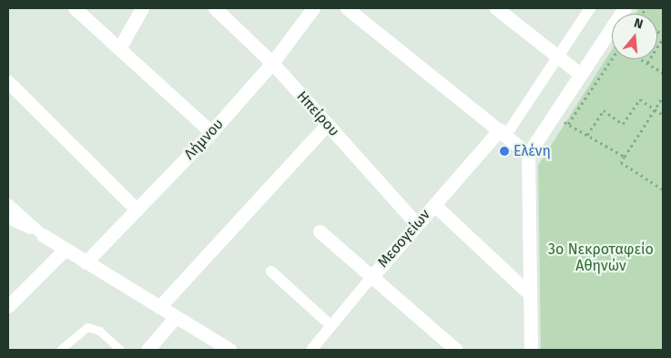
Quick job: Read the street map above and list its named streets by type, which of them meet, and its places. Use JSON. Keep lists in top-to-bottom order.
{
  "streets": {
    "street": ["Ηπείρου", "Λήμνου", "Μεσογείων"]
  },
  "crossings": [
    ["Ηπείρου", "Λήμνου"],
    ["Ηπείρου", "Μεσογείων"]
  ],
  "parks": ["3ο Νεκροταφείο Αθηνών"],
  "places": ["Ελένη"],
  "north": "top"
}
